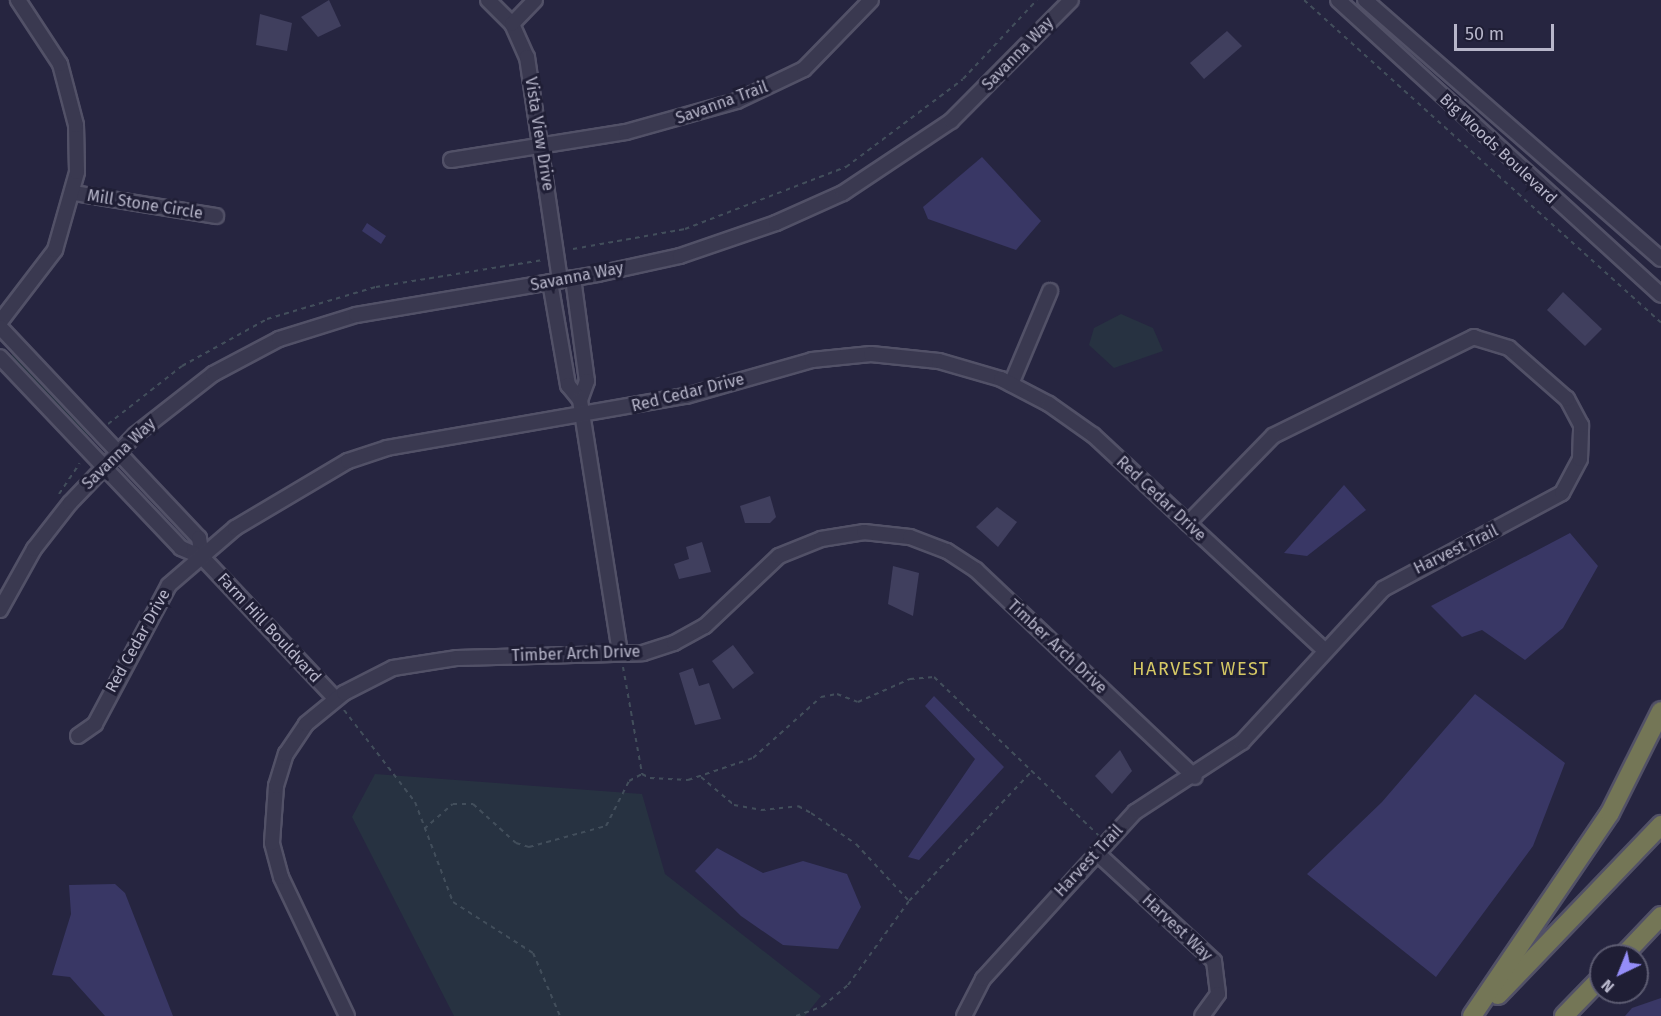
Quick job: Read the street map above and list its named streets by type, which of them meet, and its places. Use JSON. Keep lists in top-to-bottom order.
{
  "streets": {
    "street": [
      "Savanna Way",
      "Savanna Trail",
      "Vista View Drive",
      "Big Woods Boulevard",
      "Mill Stone Circle",
      "Red Cedar Drive",
      "Harvest Trail",
      "Farm Hill Bouldvard",
      "Timber Arch Drive",
      "Harvest Way"
    ]
  },
  "crossings": [
    ["Savanna Way", "Vista View Drive"],
    ["Savanna Way", "Farm Hill Bouldvard"],
    ["Savanna Trail", "Vista View Drive"],
    ["Vista View Drive", "Red Cedar Drive"],
    ["Vista View Drive", "Timber Arch Drive"],
    ["Red Cedar Drive", "Harvest Trail"],
    ["Red Cedar Drive", "Farm Hill Bouldvard"],
    ["Harvest Trail", "Timber Arch Drive"],
    ["Harvest Trail", "Harvest Way"],
    ["Farm Hill Bouldvard", "Timber Arch Drive"]
  ],
  "districts": ["HARVEST WEST"],
  "scale_bar": "50 m",
  "north": "bottom left"
}
